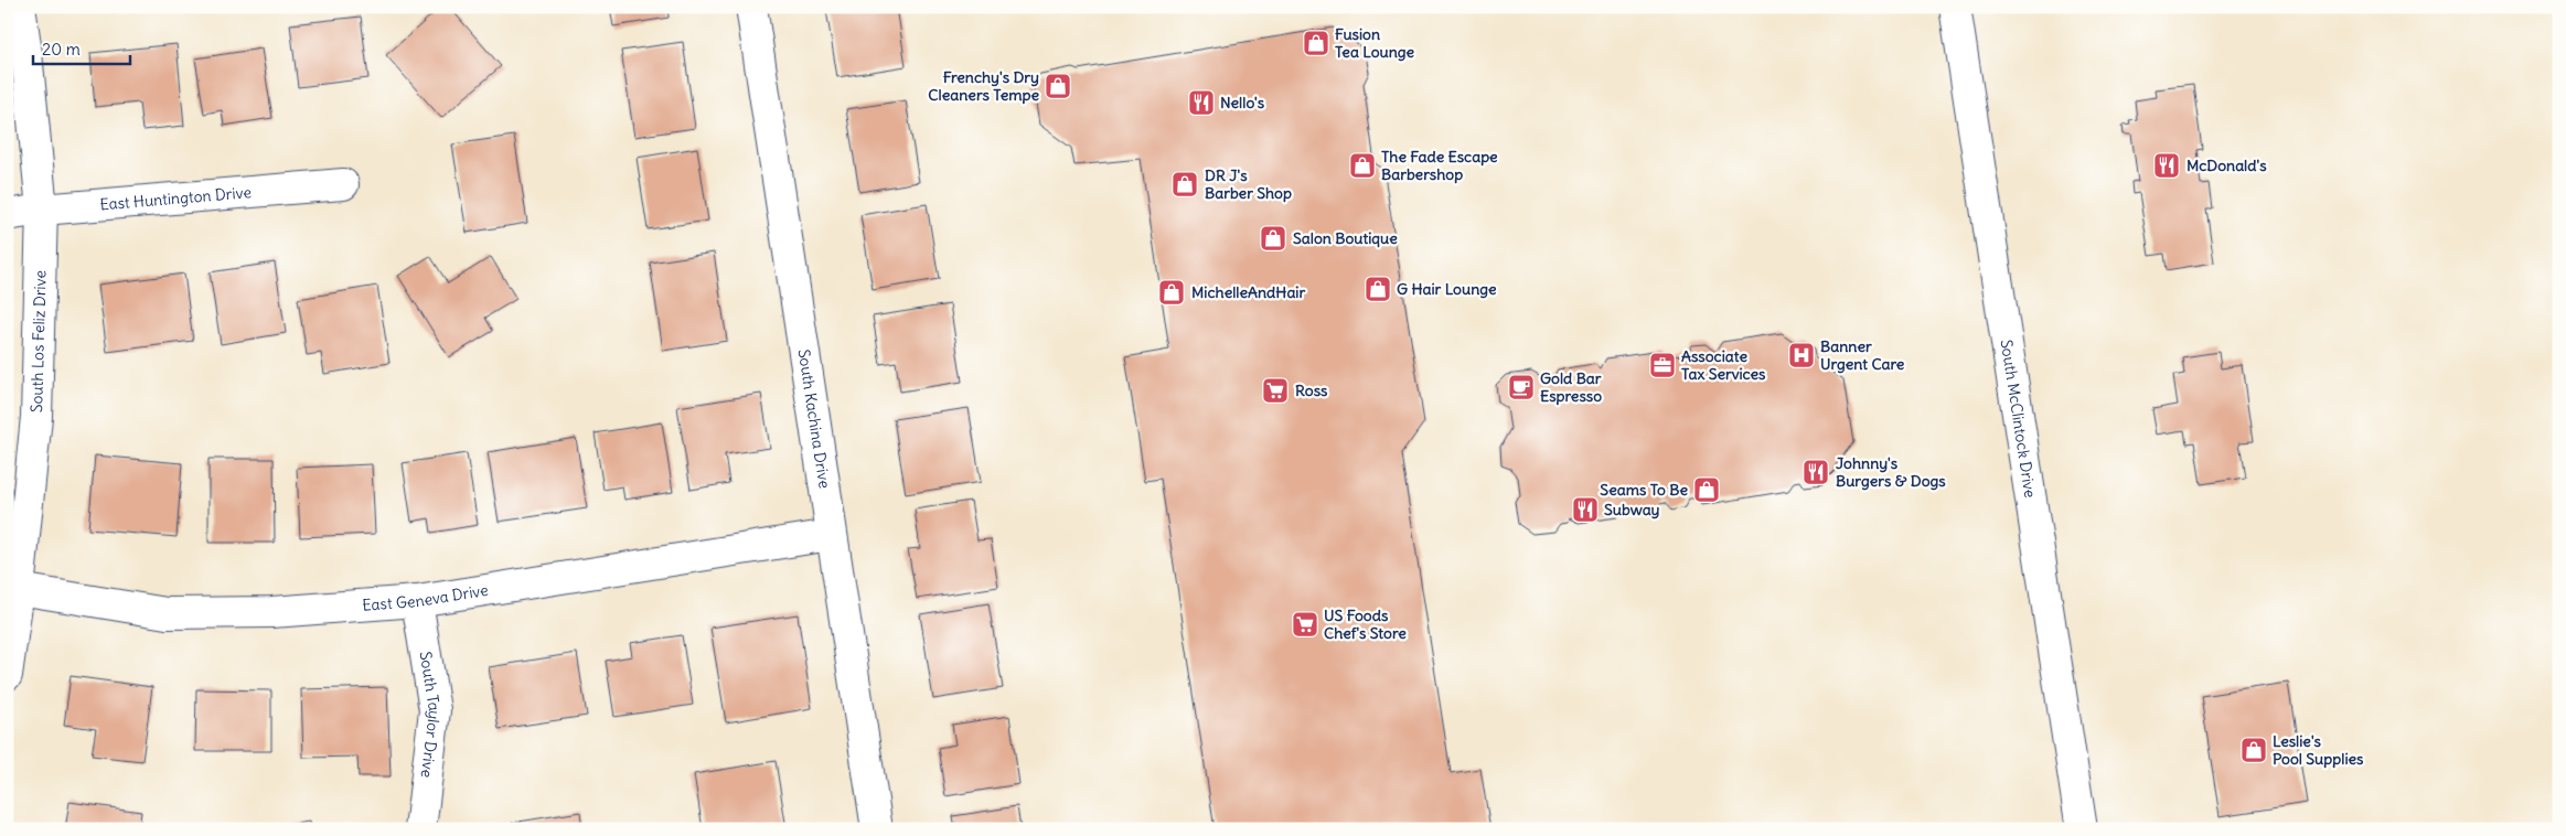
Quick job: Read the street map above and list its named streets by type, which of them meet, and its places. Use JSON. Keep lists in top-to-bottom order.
{
  "streets": {
    "street": [
      "East Huntington Drive",
      "South Los Feliz Drive",
      "South Kachina Drive",
      "South McClintock Drive",
      "East Geneva Drive",
      "South Taylor Drive"
    ]
  },
  "crossings": [
    ["East Huntington Drive", "South Los Feliz Drive"],
    ["South Los Feliz Drive", "East Geneva Drive"],
    ["South Kachina Drive", "East Geneva Drive"],
    ["East Geneva Drive", "South Taylor Drive"]
  ],
  "places": {
    "shop": [
      "Fusion Tea Lounge",
      "Frenchy's Dry Cleaners Tempe",
      "The Fade Escape Barbershop",
      "DR J's Barber Shop",
      "Salon Boutique",
      "G Hair Lounge",
      "MichelleAndHair",
      "Seams To Be",
      "Leslie's Pool Supplies"
    ],
    "restaurant": [
      "Nello's",
      "McDonald's",
      "Johnny's Burgers & Dogs",
      "Subway"
    ],
    "hospital": ["Banner Urgent Care"],
    "office": ["Associate Tax Services"],
    "cafe": ["Gold Bar Espresso"],
    "supermarket": ["Ross", "US Foods Chef's Store"]
  },
  "scale_bar": "20 m"
}
